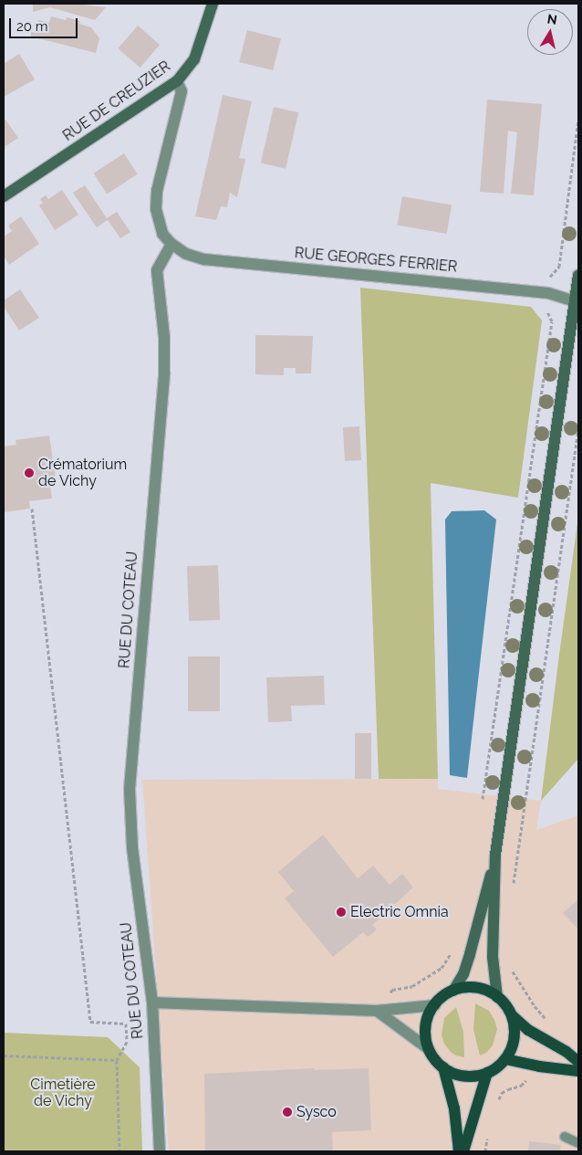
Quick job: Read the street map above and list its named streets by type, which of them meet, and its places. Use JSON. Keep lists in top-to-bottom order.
{
  "streets": {
    "street": ["RUE DE CREUZIER", "RUE GEORGES FERRIER", "RUE DU COTEAU"]
  },
  "crossings": [
    ["RUE GEORGES FERRIER", "RUE DU COTEAU"]
  ],
  "parks": ["Cimetière de Vichy"],
  "places": ["Crématorium de Vichy", "Electric Omnia", "Sysco"],
  "scale_bar": "20 m",
  "north": "top"
}
